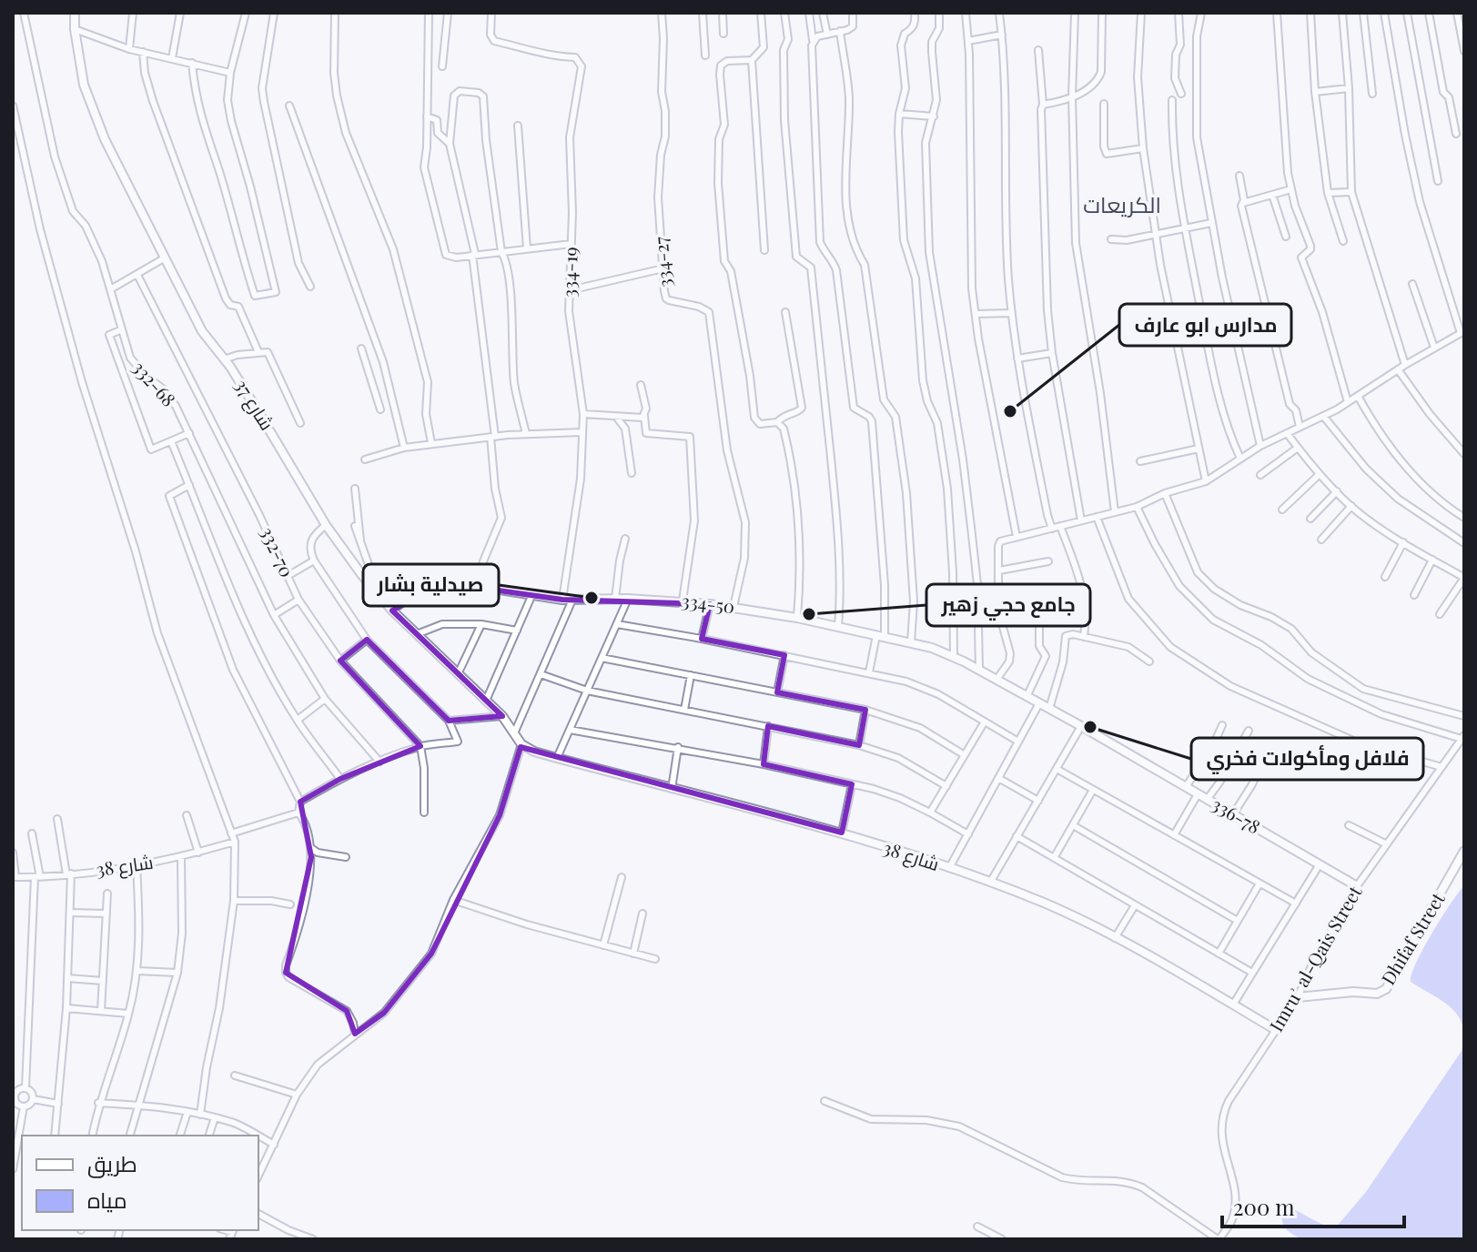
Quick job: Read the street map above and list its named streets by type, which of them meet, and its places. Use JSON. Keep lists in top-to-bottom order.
{
  "streets": {
    "street": [
      "334-27",
      "334-19",
      "332-68",
      "شارع 37",
      "332-70",
      "334-50",
      "336-78",
      "شارع 38",
      "Dhifaf Street",
      "Imruʾ al-Qais Street"
    ]
  },
  "crossings": [
    ["334-27", "334-50"],
    ["334-19", "334-50"],
    ["شارع 37", "334-50"],
    ["شارع 37", "شارع 38"],
    ["334-50", "336-78"],
    ["336-78", "Imruʾ al-Qais Street"],
    ["شارع 38", "Imruʾ al-Qais Street"],
    ["Dhifaf Street", "Imruʾ al-Qais Street"]
  ],
  "districts": ["الكريعات"],
  "places": [
    "مدارس ابو عارف",
    "صيدلية بشار",
    "جامع حجي زهير",
    "فلافل ومأكولات فخري"
  ],
  "legend": ["طريق", "مياه"],
  "scale_bar": "200 m"
}
